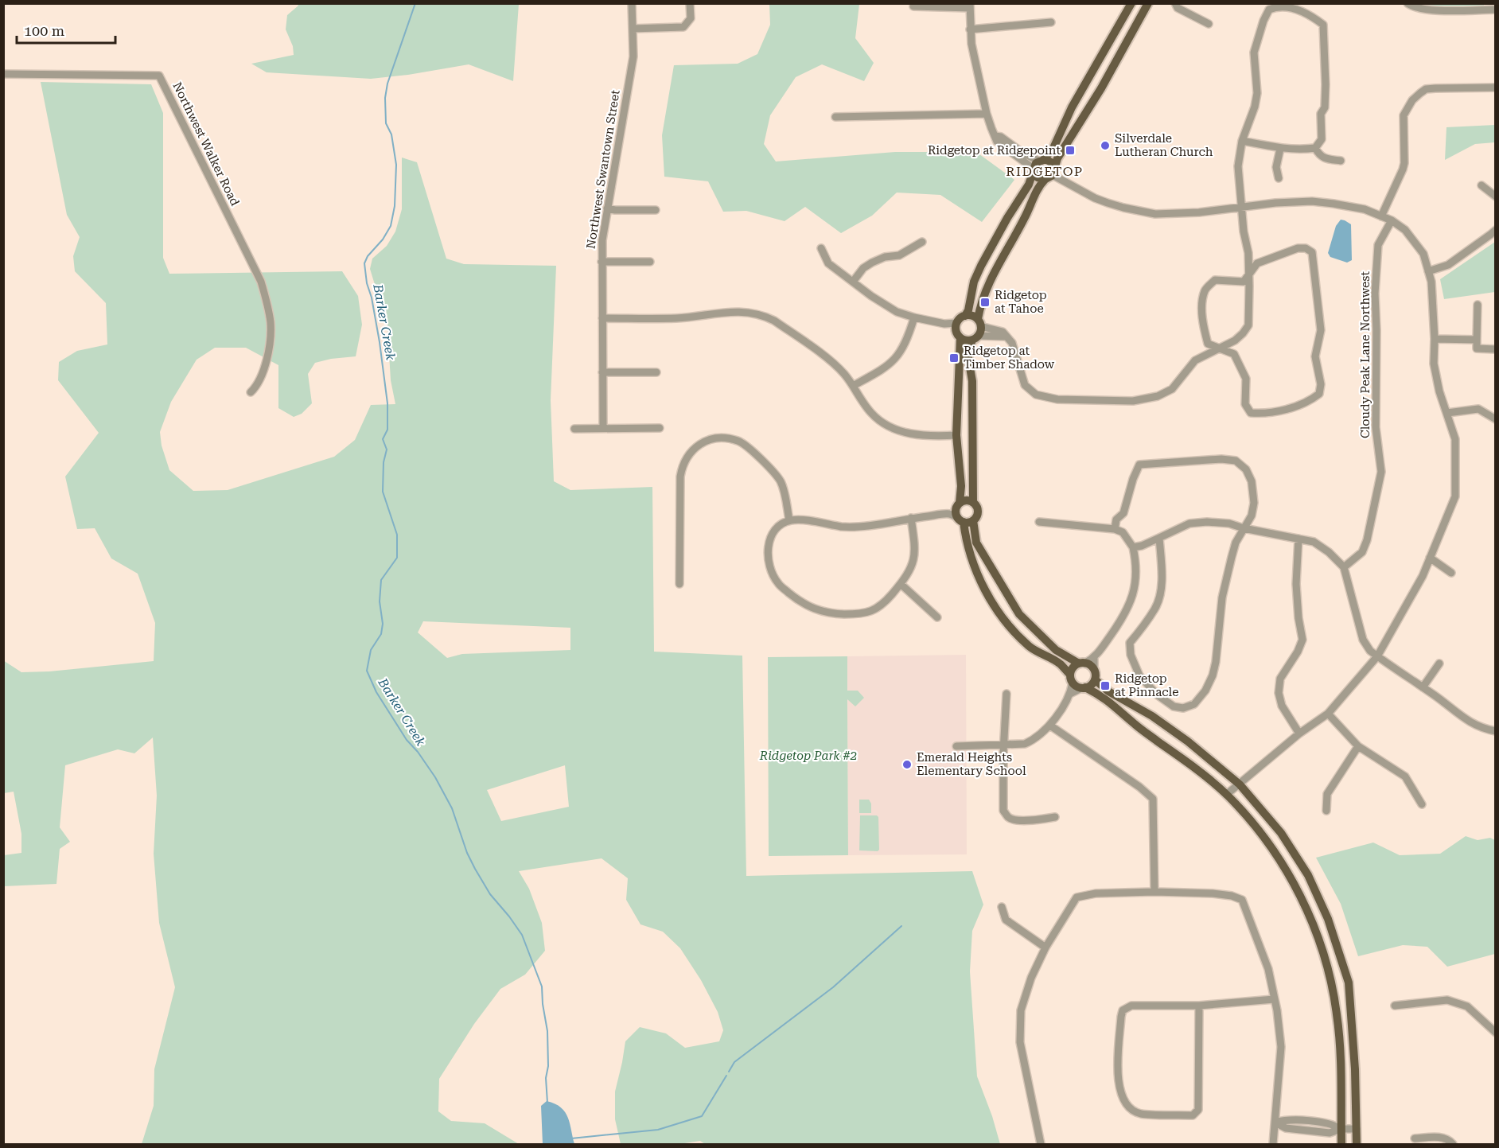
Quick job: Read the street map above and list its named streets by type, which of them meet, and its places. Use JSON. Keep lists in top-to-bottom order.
{
  "streets": {
    "street": ["Northwest Walker Road", "Northwest Swantown Street", "Cloudy Peak Lane Northwest"]
  },
  "districts": ["RIDGETOP"],
  "water": ["Barker Creek"],
  "parks": ["Ridgetop Park #2"],
  "places": {
    "other": ["Silverdale Lutheran Church", "Emerald Heights Elementary School"],
    "transit": [
      "Ridgetop at Ridgepoint",
      "Ridgetop at Tahoe",
      "Ridgetop at Timber Shadow",
      "Ridgetop at Pinnacle"
    ]
  },
  "scale_bar": "100 m"
}
